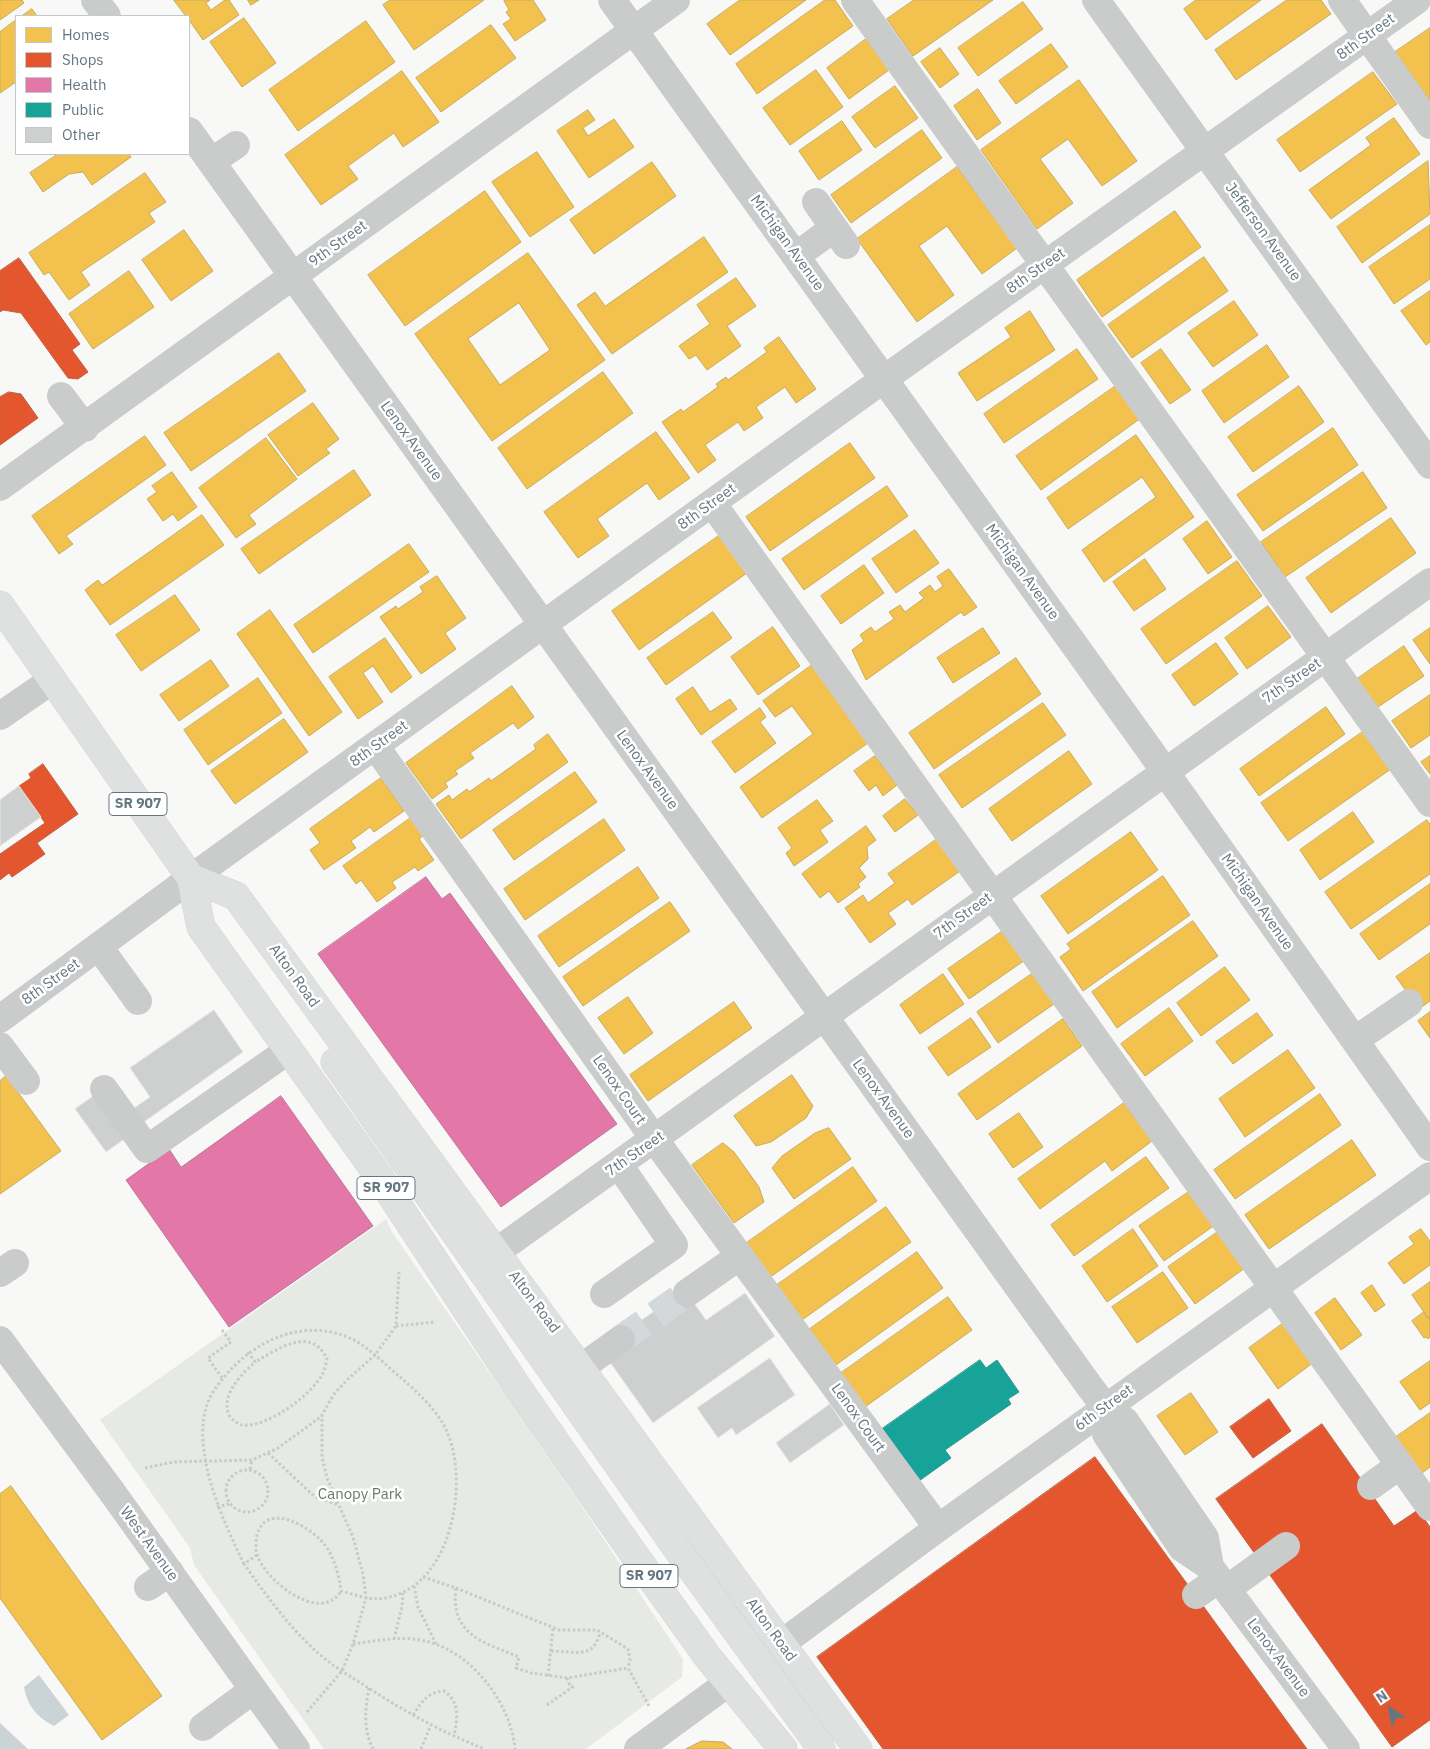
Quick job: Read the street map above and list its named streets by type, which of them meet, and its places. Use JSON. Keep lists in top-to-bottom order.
{
  "streets": {
    "highway": ["SR 907", "Alton Road"],
    "street": [
      "8th Street",
      "Jefferson Avenue",
      "Michigan Avenue",
      "9th Street",
      "Lenox Avenue",
      "7th Street",
      "Lenox Court",
      "6th Street",
      "West Avenue"
    ]
  },
  "crossings": [
    ["8th Street", "Jefferson Avenue"],
    ["8th Street", "Michigan Avenue"],
    ["8th Street", "Lenox Avenue"],
    ["8th Street", "SR 907"],
    ["8th Street", "Alton Road"],
    ["8th Street", "Lenox Court"],
    ["Michigan Avenue", "9th Street"],
    ["Michigan Avenue", "7th Street"],
    ["9th Street", "Lenox Avenue"],
    ["Lenox Avenue", "7th Street"],
    ["Lenox Avenue", "6th Street"],
    ["7th Street", "Alton Road"],
    ["7th Street", "Lenox Court"],
    ["SR 907", "Alton Road"],
    ["Alton Road", "6th Street"],
    ["Lenox Court", "6th Street"]
  ],
  "parks": ["Canopy Park"],
  "legend": [
    "Homes",
    "Shops",
    "Health",
    "Public",
    "Other"
  ],
  "north": "top left"
}
